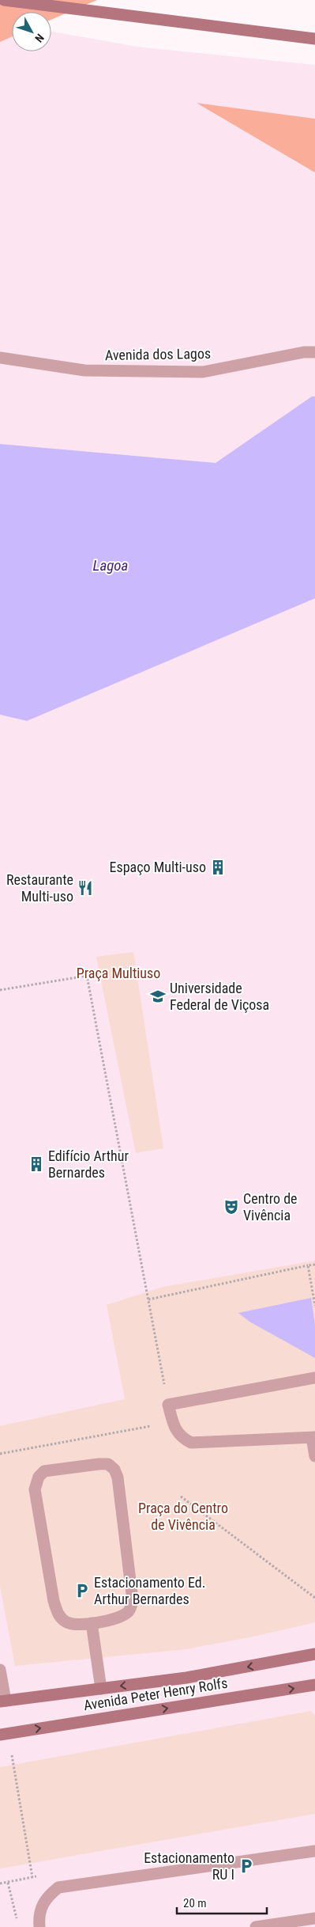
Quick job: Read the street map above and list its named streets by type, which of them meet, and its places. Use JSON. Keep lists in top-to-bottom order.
{
  "streets": {
    "main road": ["Avenida Peter Henry Rolfs"],
    "street": ["Avenida dos Lagos"]
  },
  "water": ["Lagoa"],
  "parks": ["Praça Multiuso", "Praça do Centro de Vivência"],
  "places": {
    "building": ["Espaço Multi-uso", "Edifício Arthur Bernardes"],
    "restaurant": ["Restaurante Multi-uso"],
    "school or university": ["Universidade Federal de Viçosa"],
    "theatre": ["Centro de Vivência"],
    "parking": ["Estacionamento Ed. Arthur Bernardes", "Estacionamento RU I"]
  },
  "scale_bar": "20 m",
  "north": "bottom right"
}
